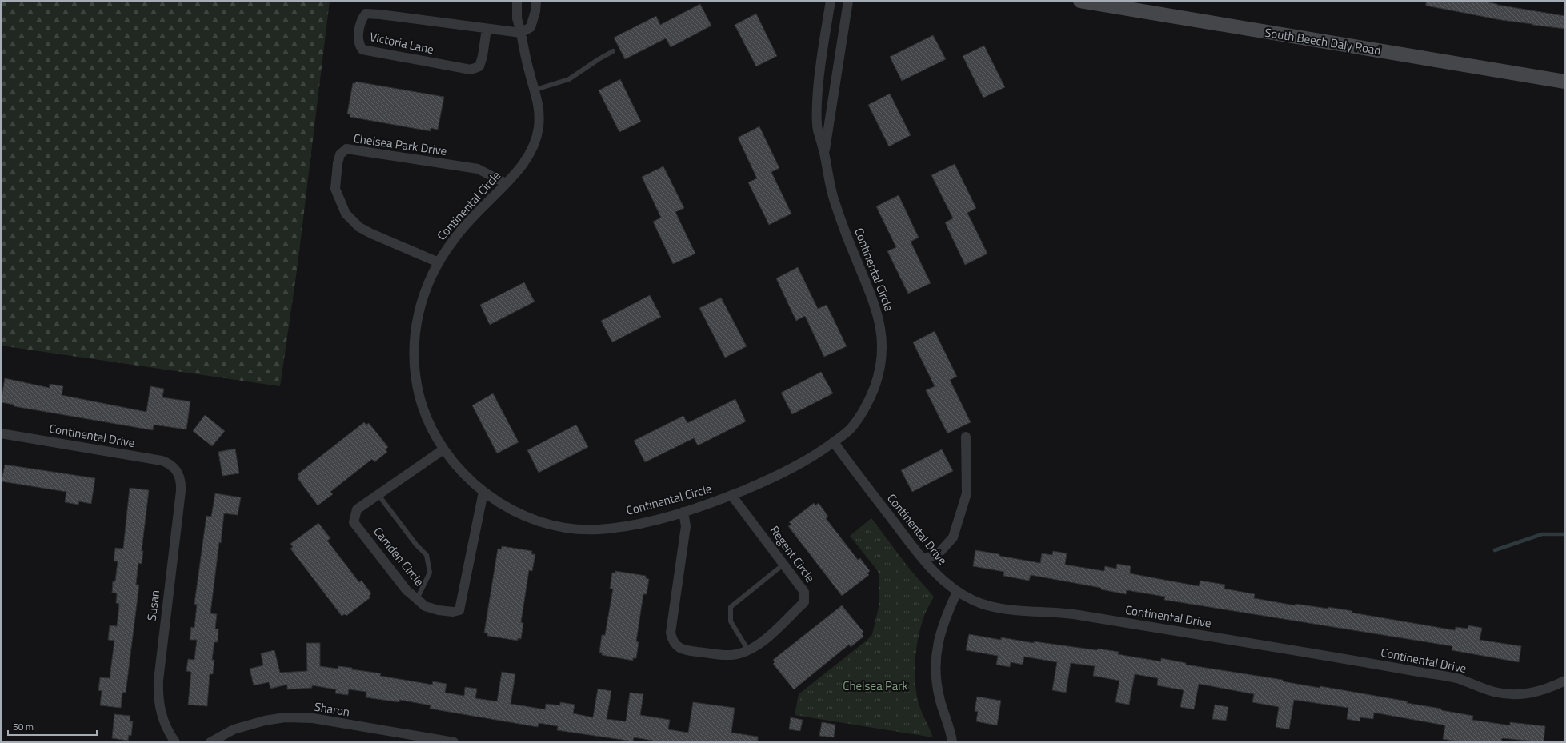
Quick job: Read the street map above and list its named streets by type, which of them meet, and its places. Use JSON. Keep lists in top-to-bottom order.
{
  "streets": {
    "street": [
      "South Beech Daly Road",
      "Victoria Lane",
      "Chelsea Park Drive",
      "Continental Circle",
      "Continental Drive",
      "Regent Circle",
      "Camden Circle",
      "Susan",
      "Sharon"
    ]
  },
  "crossings": [
    ["Victoria Lane", "Continental Circle"],
    ["Chelsea Park Drive", "Continental Circle"],
    ["Continental Circle", "Continental Drive"],
    ["Continental Circle", "Regent Circle"],
    ["Continental Circle", "Camden Circle"],
    ["Continental Drive", "Susan"]
  ],
  "parks": ["Chelsea Park"],
  "scale_bar": "50 m"
}
